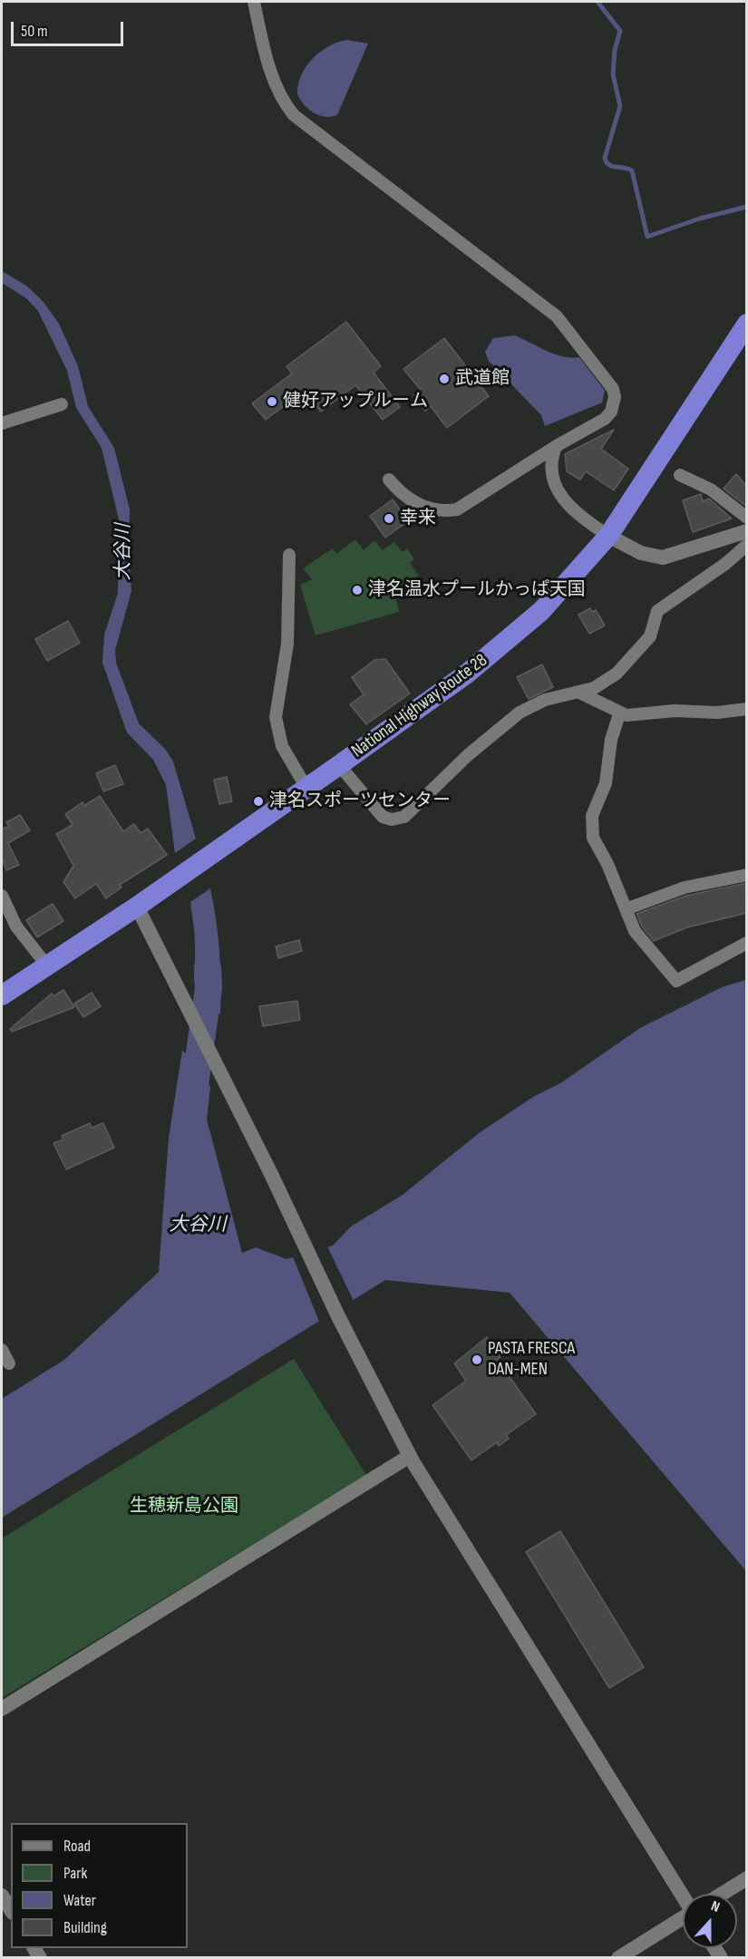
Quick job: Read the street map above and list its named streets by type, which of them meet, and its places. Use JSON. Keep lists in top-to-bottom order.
{
  "streets": {
    "highway": ["National Highway Route 28"]
  },
  "water": ["大谷川"],
  "parks": ["生穂新島公園"],
  "places": [
    "武道館",
    "健好アップルーム",
    "幸来",
    "津名温水プールかっぱ天国",
    "津名スポーツセンター",
    "PASTA FRESCA DAN-MEN"
  ],
  "legend": [
    "Road",
    "Park",
    "Water",
    "Building"
  ],
  "scale_bar": "50 m",
  "north": "top"
}
